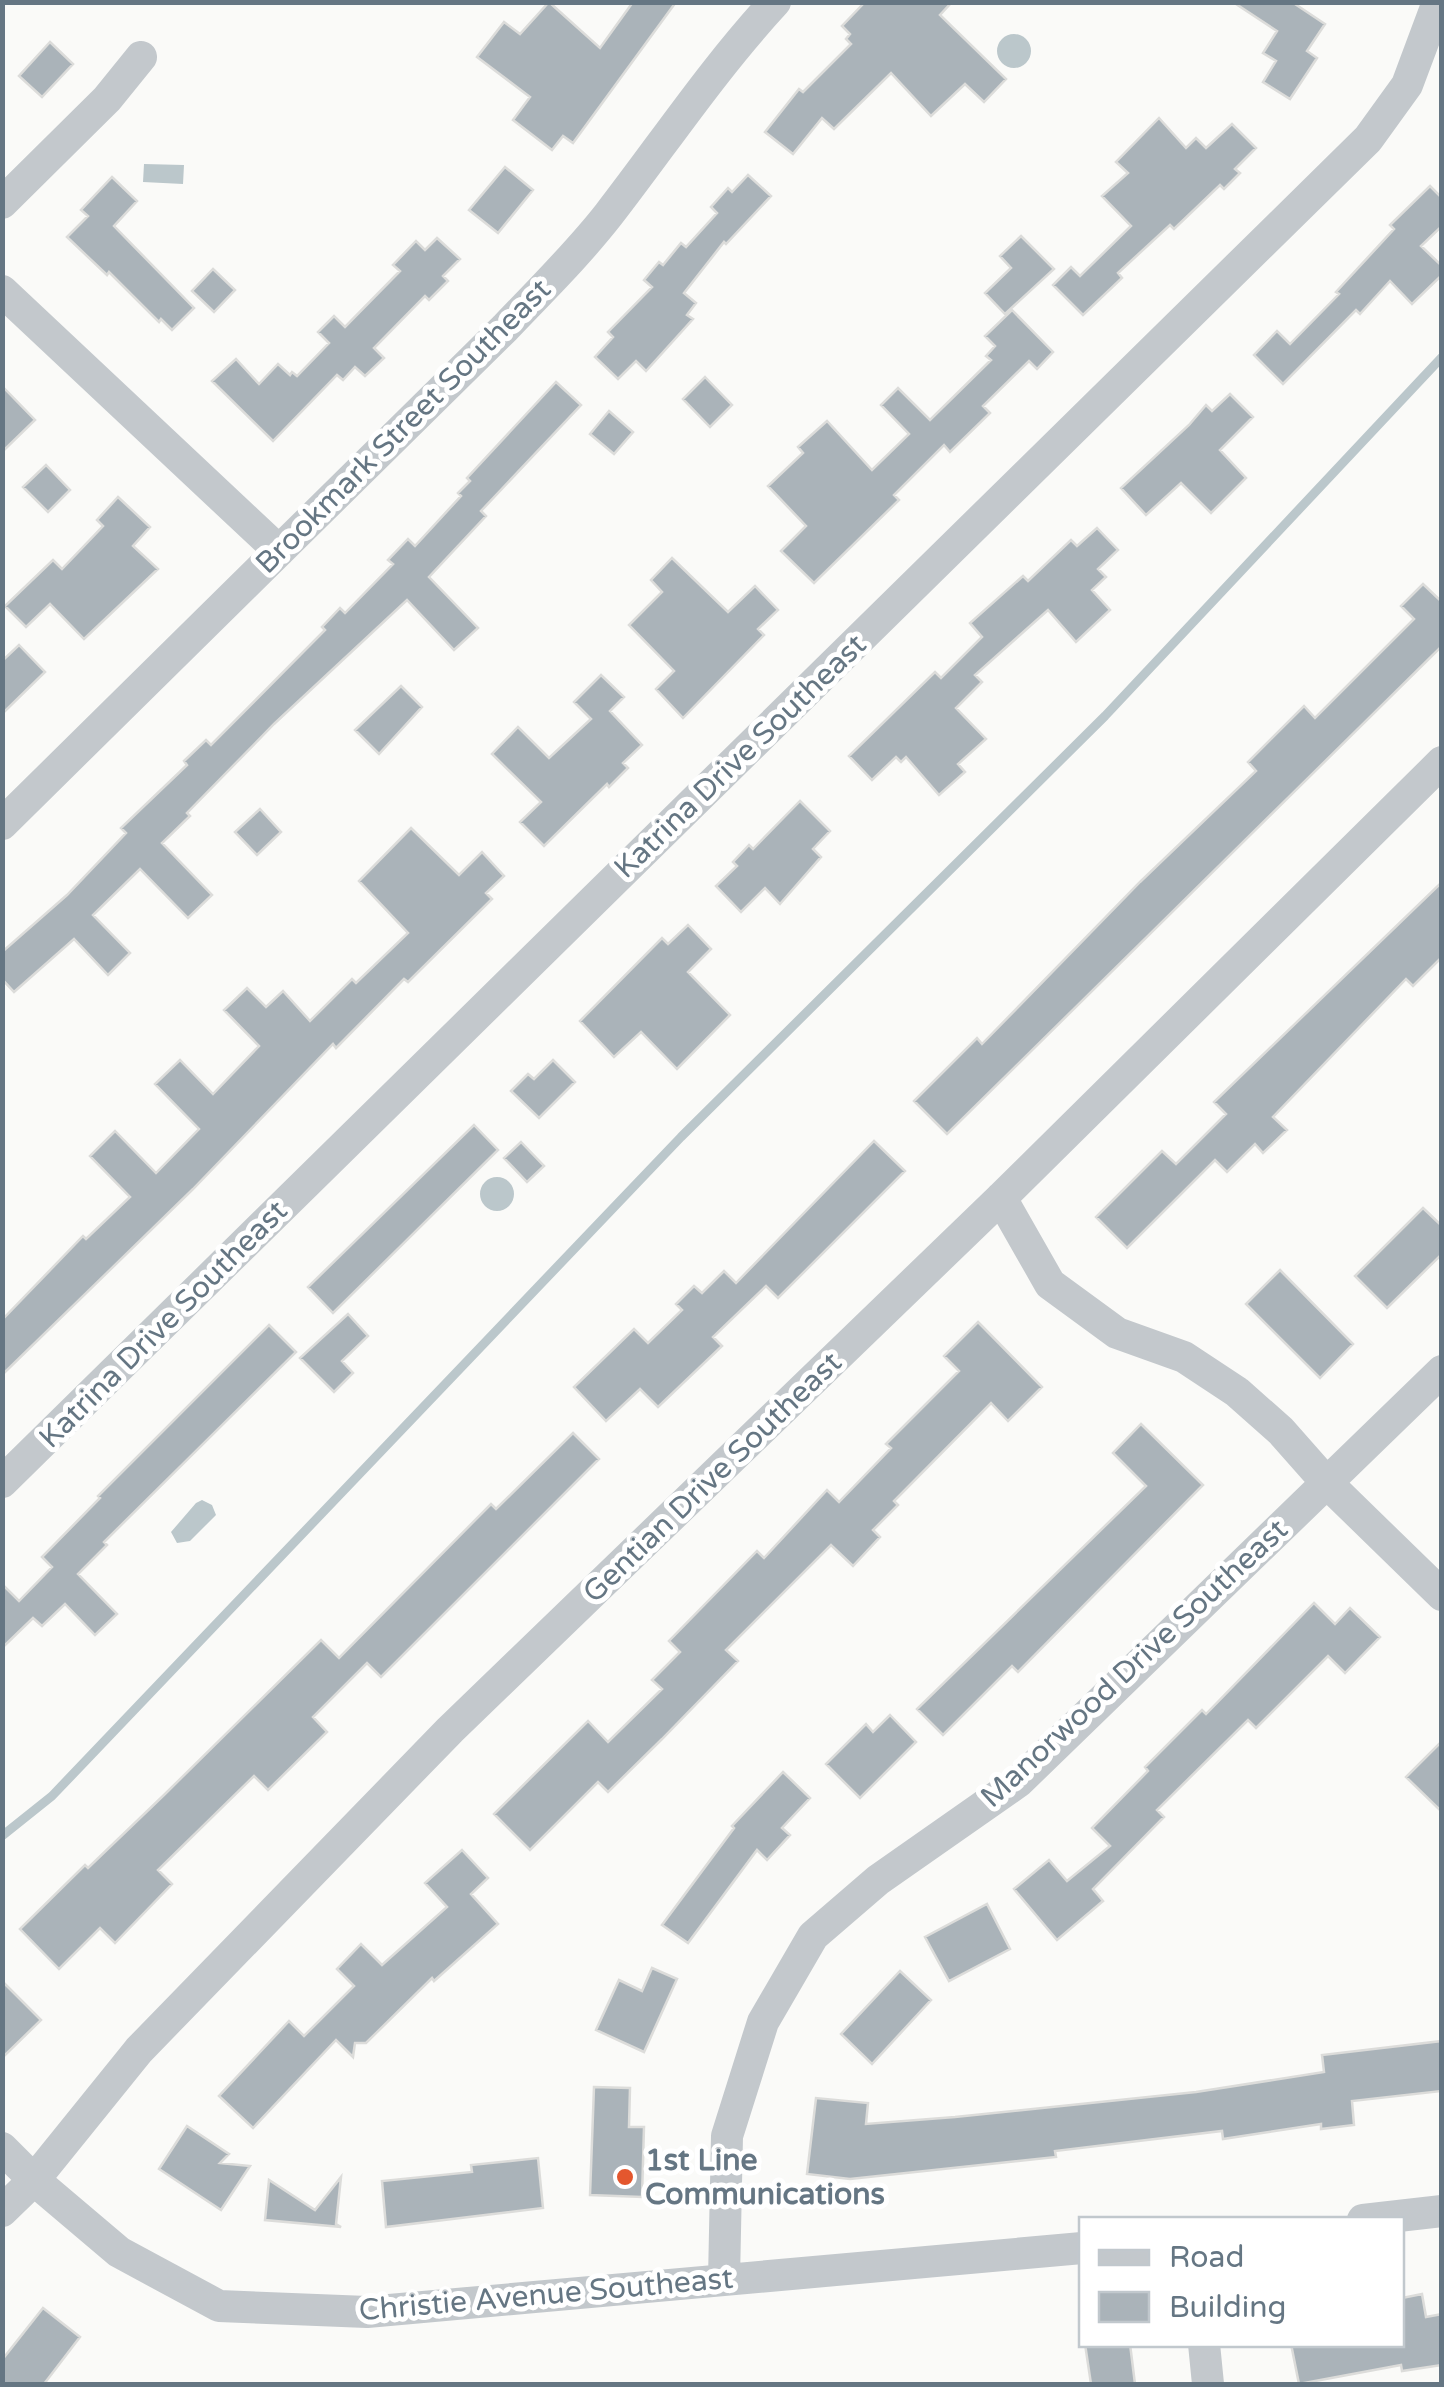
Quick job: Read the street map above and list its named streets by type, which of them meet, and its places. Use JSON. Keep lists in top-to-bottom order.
{
  "streets": {
    "street": [
      "Brookmark Street Southeast",
      "Katrina Drive Southeast",
      "Gentian Drive Southeast",
      "Manorwood Drive Southeast",
      "Christie Avenue Southeast"
    ]
  },
  "crossings": [
    ["Gentian Drive Southeast", "Christie Avenue Southeast"],
    ["Manorwood Drive Southeast", "Christie Avenue Southeast"]
  ],
  "places": ["1st Line Communications"],
  "legend": ["Road", "Building"]
}
